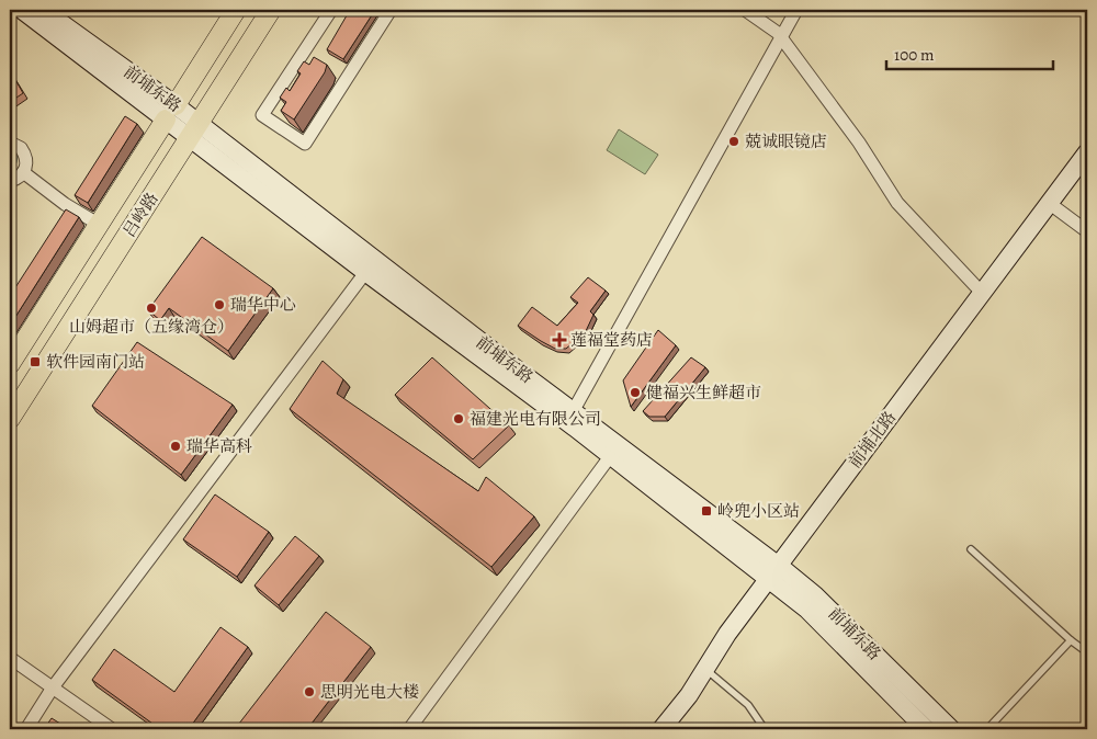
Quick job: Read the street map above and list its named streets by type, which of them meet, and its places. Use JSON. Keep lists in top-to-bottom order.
{
  "streets": {
    "main road": ["前埔东路", "吕岭路", "前埔北路"]
  },
  "crossings": [
    ["前埔东路", "吕岭路"],
    ["前埔东路", "前埔北路"]
  ],
  "places": {
    "other": [
      "兢诚眼镜店",
      "瑞华中心",
      "山姆超市（五缘湾仓）",
      "健福兴生鲜超市",
      "福建光电有限公司",
      "瑞华高科",
      "思明光电大楼"
    ],
    "health": ["莲福堂药店"],
    "transit": ["软件园南门站", "岭兜小区站"]
  },
  "scale_bar": "100 m"
}
